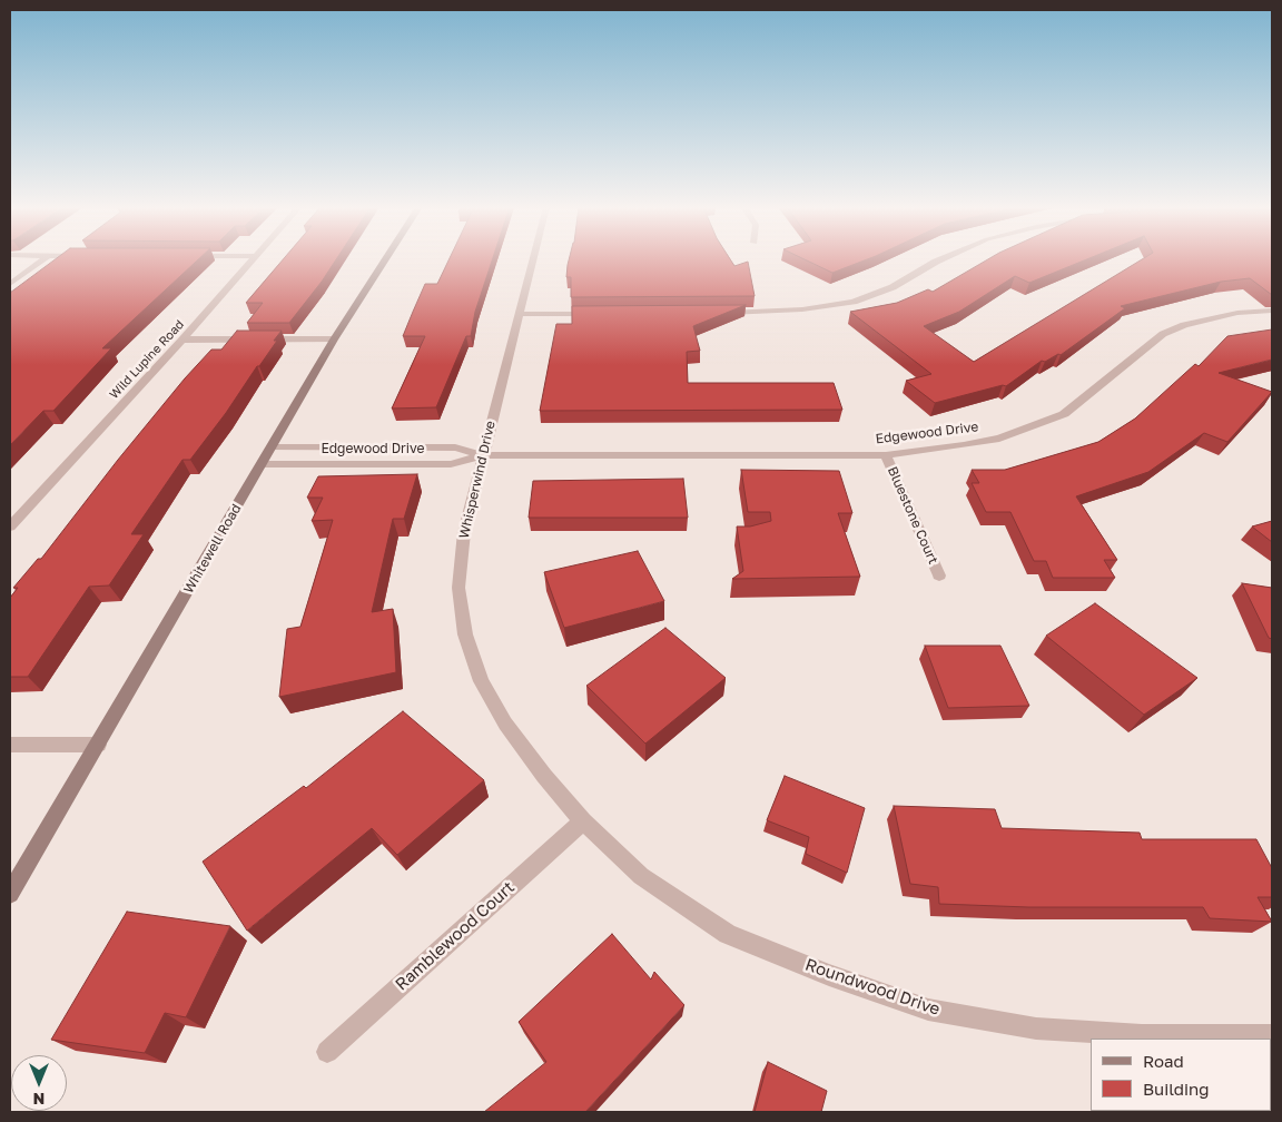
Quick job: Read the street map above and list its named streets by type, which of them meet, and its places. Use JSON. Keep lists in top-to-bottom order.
{
  "streets": {
    "street": [
      "Wild Lupine Road",
      "Edgewood Drive",
      "Whisperwind Drive",
      "Bluestone Court",
      "Whitewell Road",
      "Ramblewood Court",
      "Roundwood Drive"
    ]
  },
  "crossings": [
    ["Edgewood Drive", "Whisperwind Drive"],
    ["Edgewood Drive", "Bluestone Court"],
    ["Edgewood Drive", "Whitewell Road"],
    ["Whisperwind Drive", "Ramblewood Court"],
    ["Whisperwind Drive", "Roundwood Drive"],
    ["Ramblewood Court", "Roundwood Drive"]
  ],
  "legend": ["Road", "Building"],
  "north": "bottom"
}
